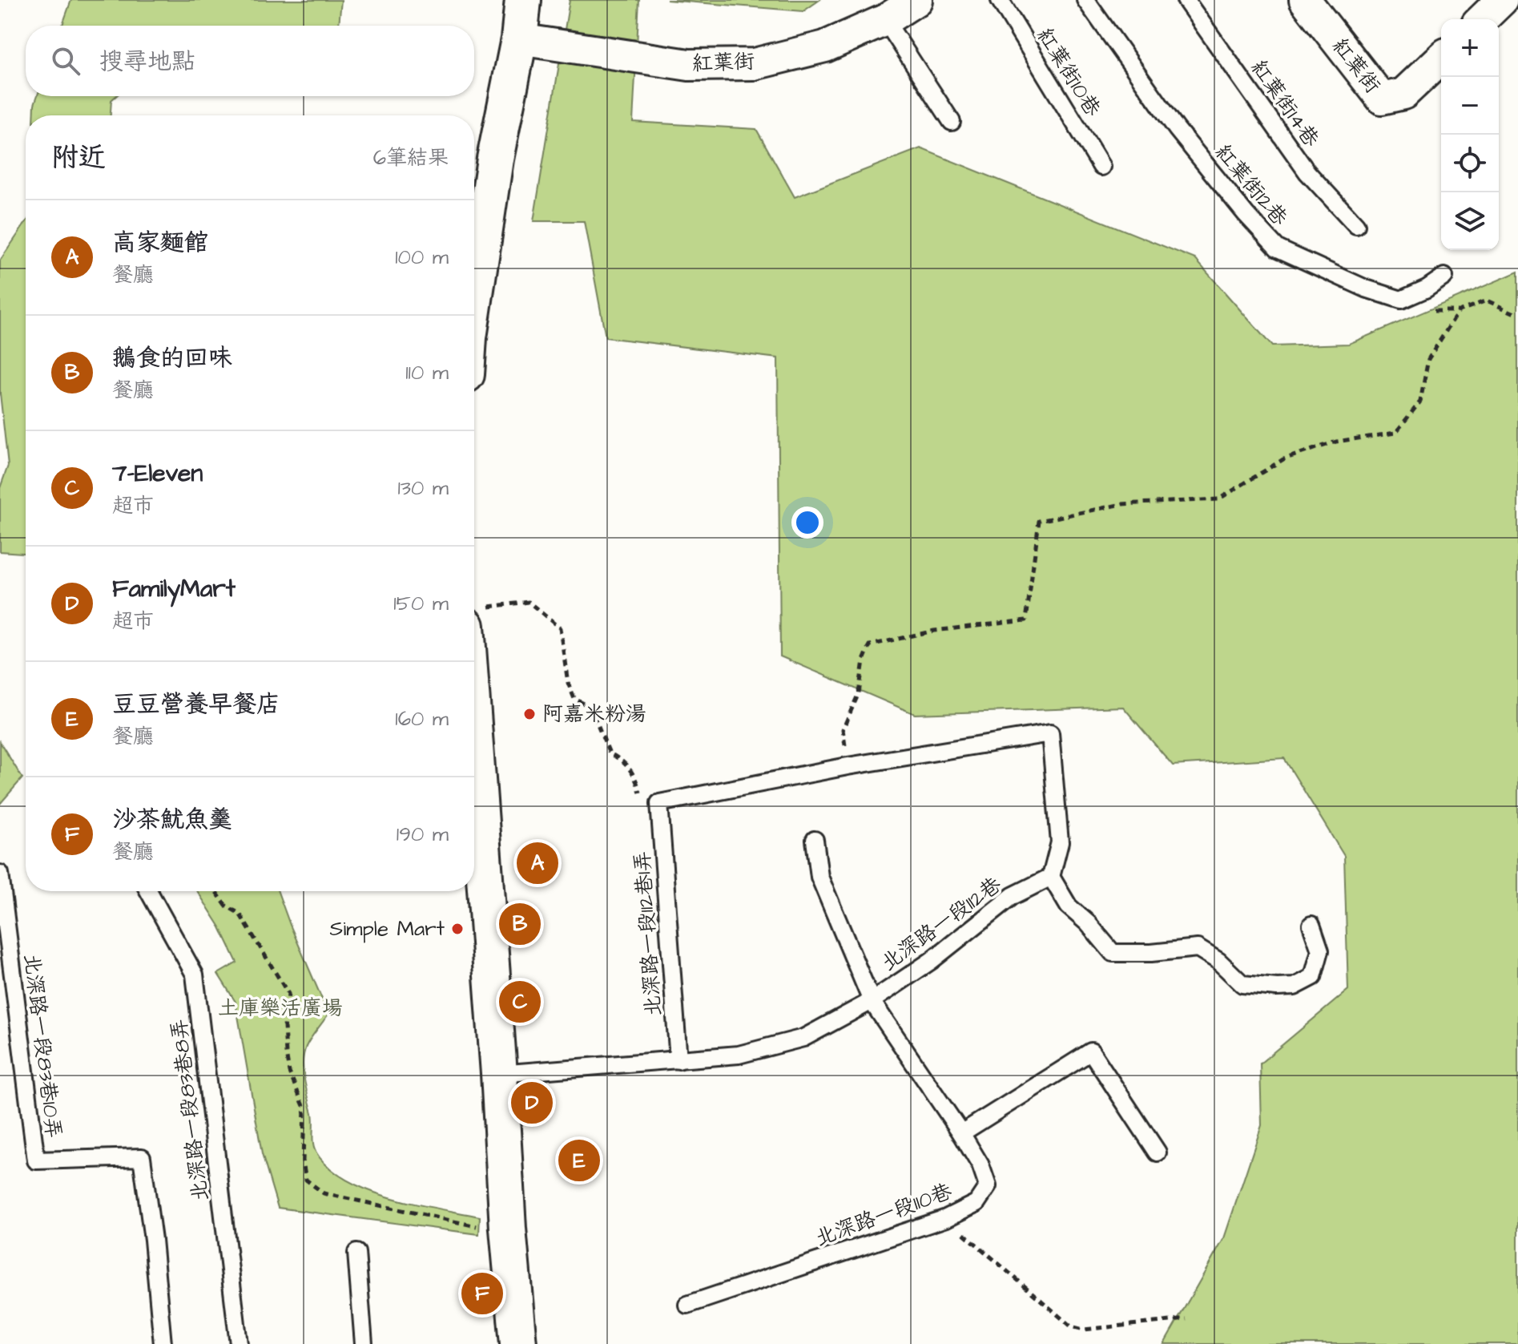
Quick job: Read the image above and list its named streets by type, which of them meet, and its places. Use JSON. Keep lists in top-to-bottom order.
{
  "streets": {
    "street": ["紅葉街"],
    "lane": [
      "紅葉街10巷",
      "紅葉街14巷",
      "紅葉街12巷",
      "北深路一段112巷",
      "北深路一段112巷1弄",
      "北深路一段83巷10弄",
      "北深路一段83巷8弄",
      "北深路一段110巷"
    ]
  },
  "crossings": [
    ["北深路一段112巷", "北深路一段112巷1弄"],
    ["北深路一段112巷", "北深路一段110巷"]
  ],
  "parks": ["土庫樂活廣場"],
  "places": ["阿嘉米粉湯", "Simple Mart"],
  "page": {
    "map_buttons": ["+", "−"],
    "search": "搜尋地點",
    "heading": ["附近", "6筆結果"],
    "list": [
      {
        "mark": "A",
        "name": "高家麵館",
        "note": "餐廳",
        "value": "100 m"
      },
      {
        "mark": "B",
        "name": "鵝食的回味",
        "note": "餐廳",
        "value": "110 m"
      },
      {
        "mark": "C",
        "name": "7-Eleven",
        "note": "超市",
        "value": "130 m"
      },
      {
        "mark": "D",
        "name": "FamilyMart",
        "note": "超市",
        "value": "150 m"
      },
      {
        "mark": "E",
        "name": "豆豆營養早餐店",
        "note": "餐廳",
        "value": "160 m"
      },
      {
        "mark": "F",
        "name": "沙茶魷魚羹",
        "note": "餐廳",
        "value": "190 m"
      }
    ],
    "pins": [
      "A",
      "B",
      "C",
      "D",
      "E",
      "F"
    ]
  }
}
